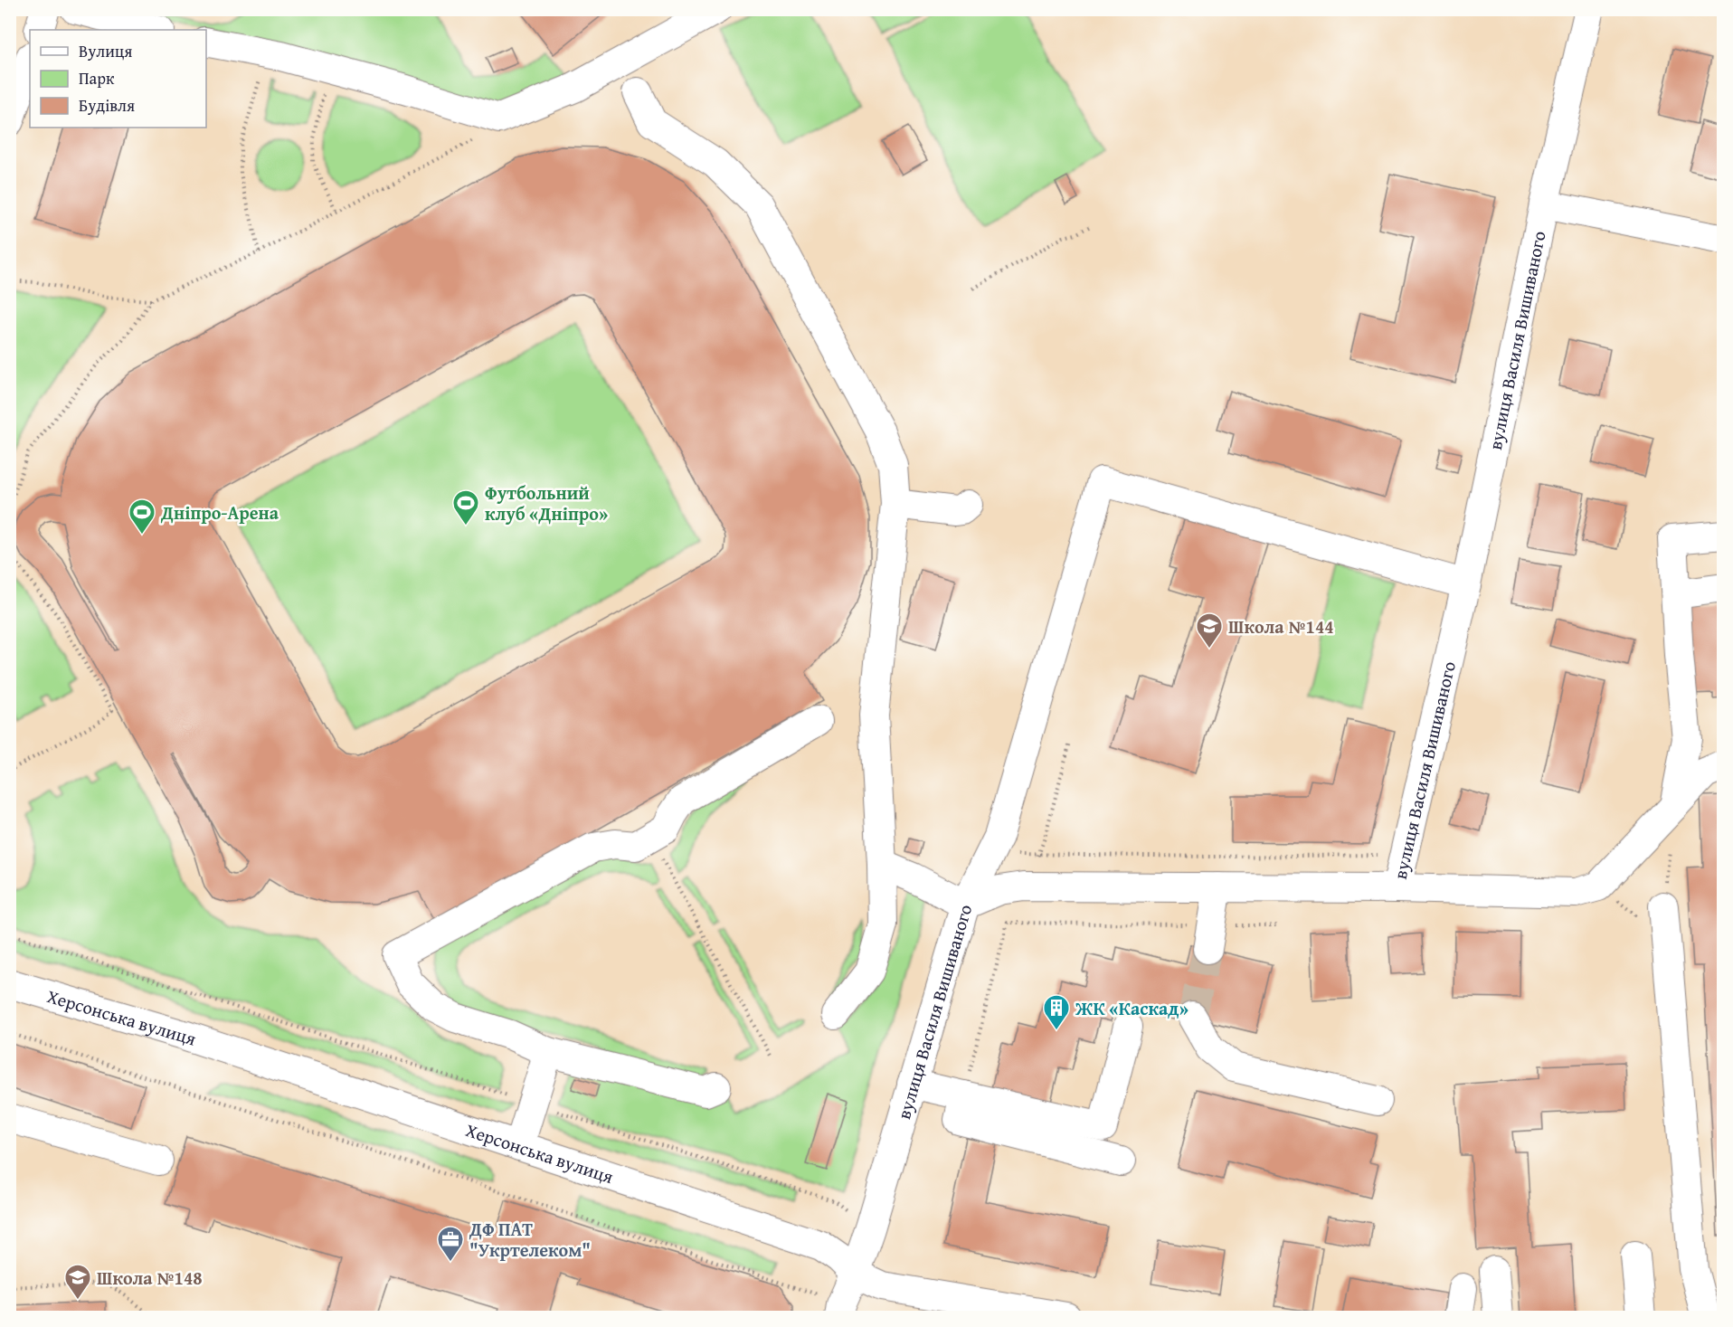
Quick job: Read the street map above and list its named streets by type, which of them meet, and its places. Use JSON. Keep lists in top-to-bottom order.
{
  "streets": {
    "street": ["вулиця Василя Вишиваного", "Херсонська вулиця"]
  },
  "crossings": [
    ["вулиця Василя Вишиваного", "Херсонська вулиця"]
  ],
  "places": {
    "sports": ["Футбольний клуб «Дніпро»", "Дніпро-Арена"],
    "school or university": ["Школа №144", "Школа №148"],
    "building": ["ЖК «Каскад»"],
    "office": ["ДФ ПАТ \"Укртелеком\""]
  },
  "legend": ["Вулиця", "Парк", "Будівля"]
}
